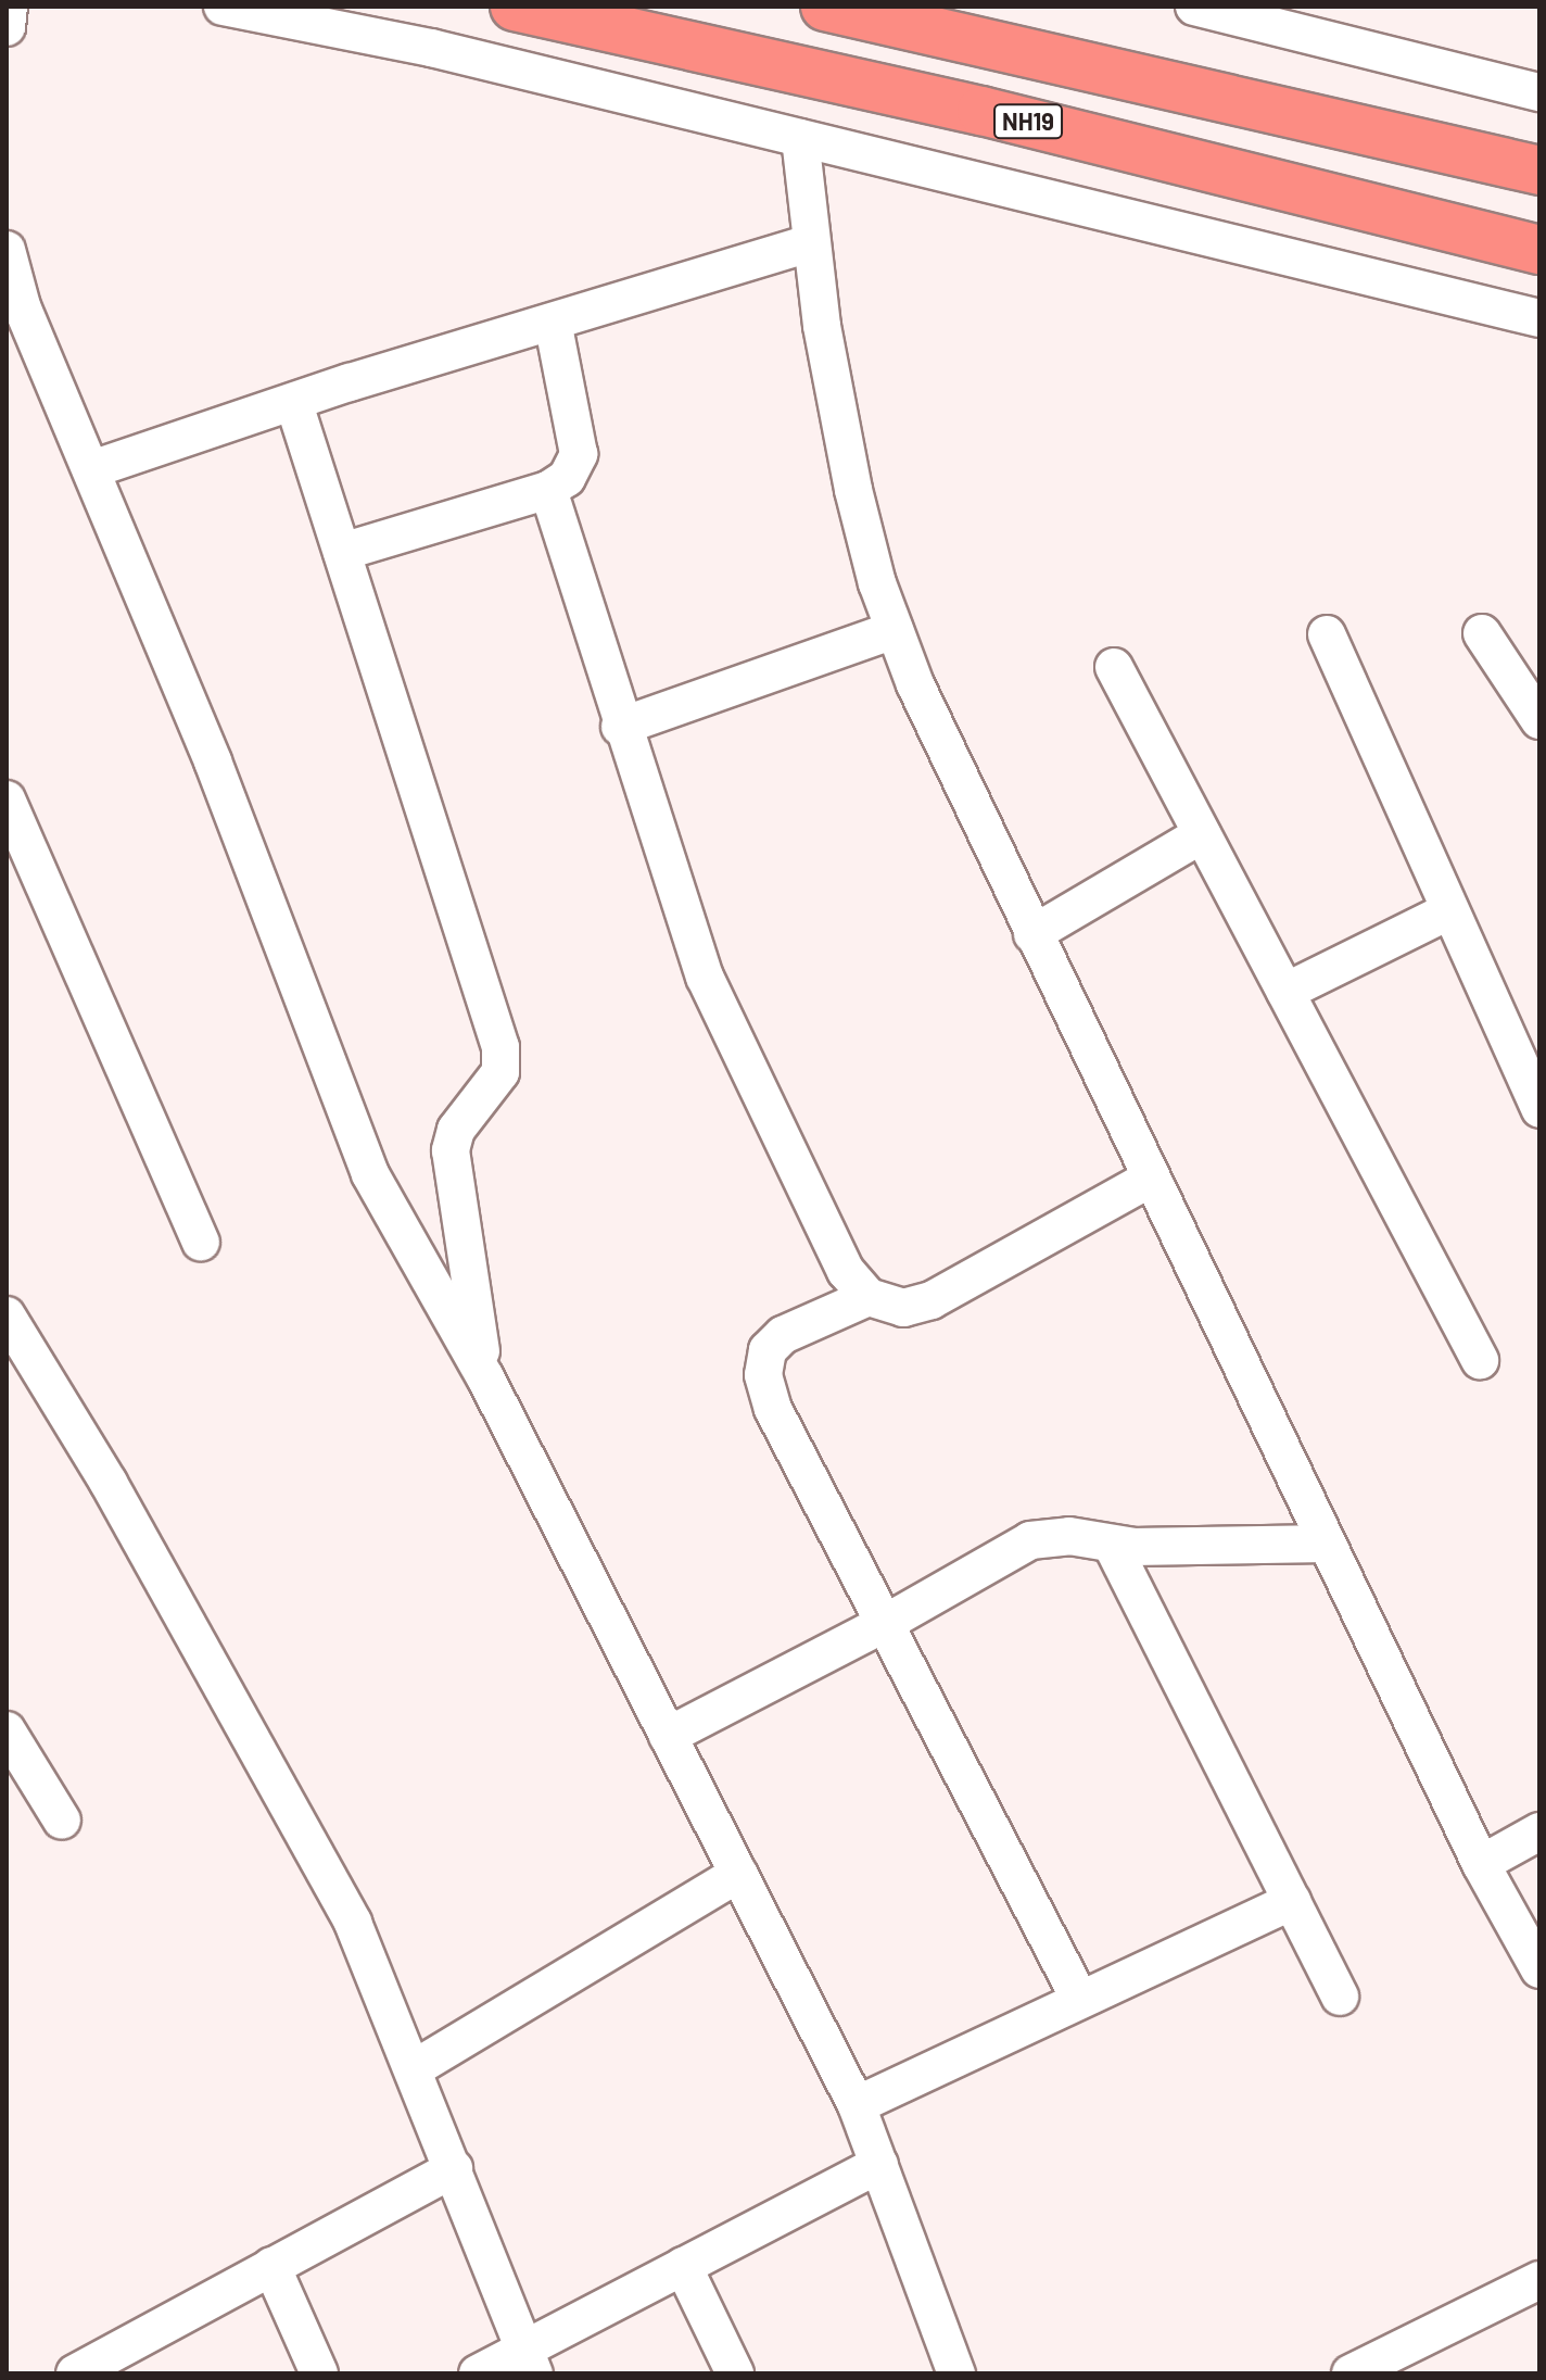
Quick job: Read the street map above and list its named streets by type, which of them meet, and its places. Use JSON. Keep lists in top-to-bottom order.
{
  "streets": {
    "highway": ["NH19"]
  }
}
